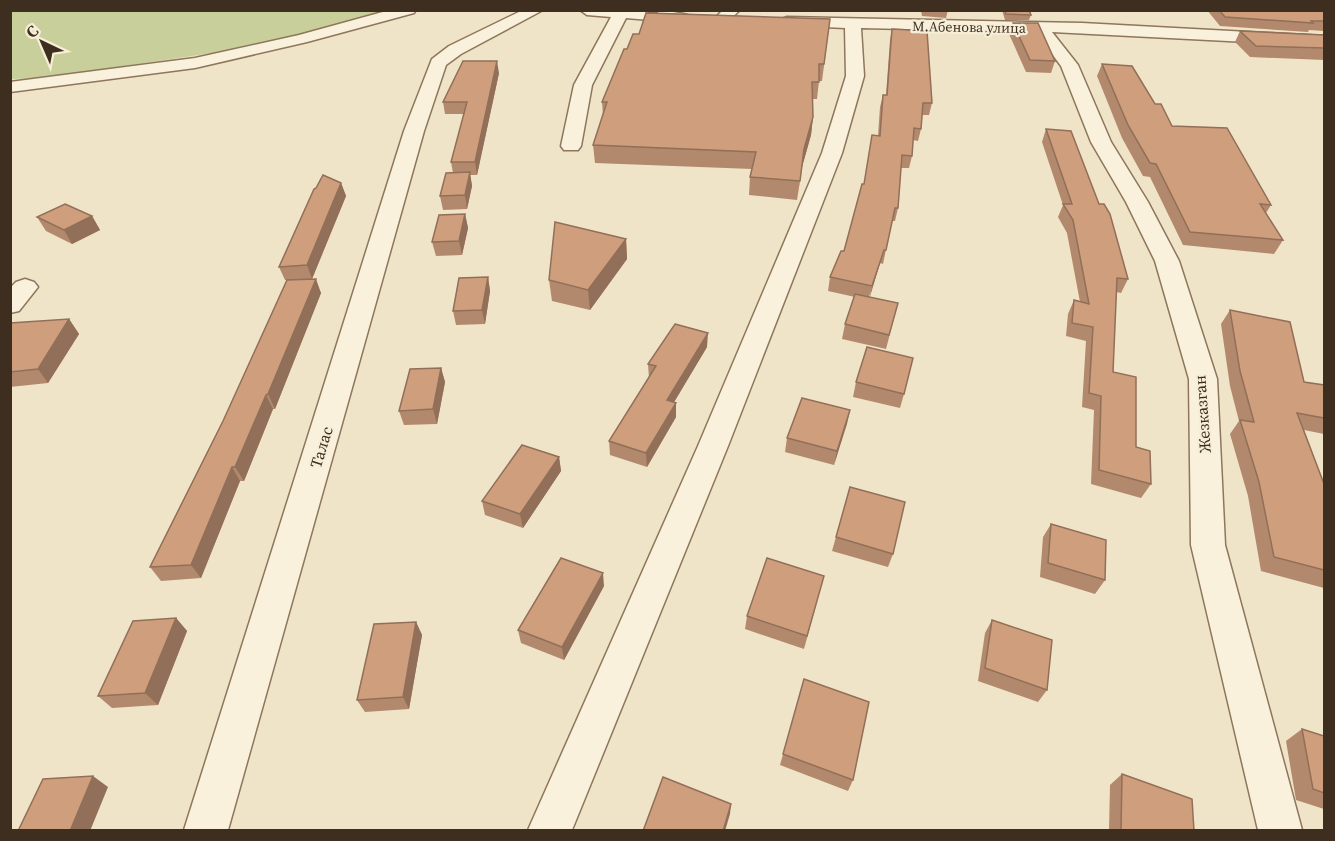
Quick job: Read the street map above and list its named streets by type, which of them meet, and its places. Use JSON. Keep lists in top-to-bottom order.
{
  "streets": {
    "street": ["М.Абенова улица", "Жезказган", "Талас"]
  },
  "crossings": [
    ["М.Абенова улица", "Жезказган"]
  ],
  "north": "top left"
}
